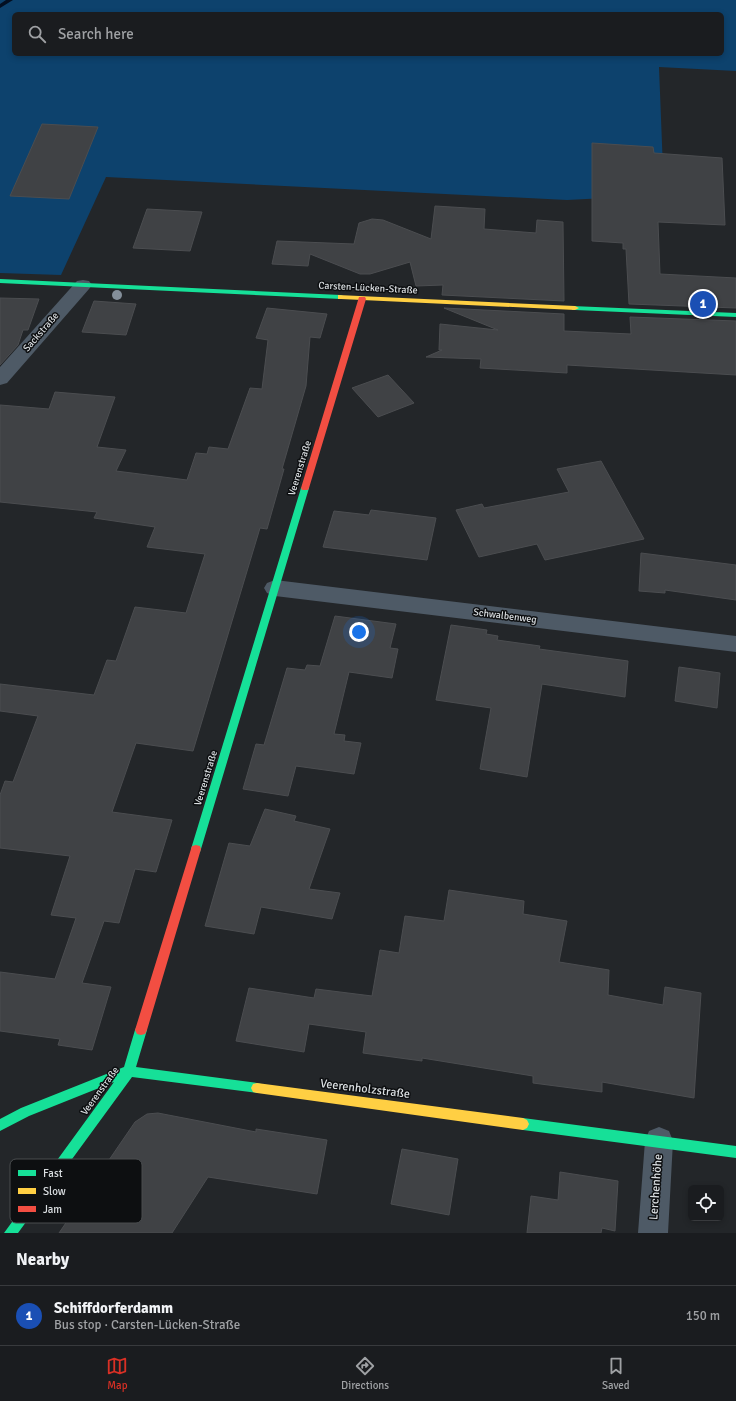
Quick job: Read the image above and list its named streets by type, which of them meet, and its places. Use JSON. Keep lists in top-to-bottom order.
{
  "streets": {
    "street": [
      "Carsten-Lücken-Straße",
      "Sackstraße",
      "Veerenstraße",
      "Schwalbenweg",
      "Veerenholzstraße",
      "Lerchenhöhe"
    ]
  },
  "crossings": [
    ["Carsten-Lücken-Straße", "Sackstraße"],
    ["Carsten-Lücken-Straße", "Veerenstraße"],
    ["Veerenstraße", "Schwalbenweg"],
    ["Veerenstraße", "Veerenholzstraße"],
    ["Veerenholzstraße", "Lerchenhöhe"]
  ],
  "legend": ["Fast", "Slow", "Jam"],
  "page": {
    "search": "Search here",
    "pins": "1",
    "heading": "Nearby",
    "list": [
      {
        "mark": "1",
        "name": "Schiffdorferdamm",
        "note": "Bus stop · Carsten-Lücken-Straße",
        "value": "150 m"
      }
    ],
    "nav": ["Map", "Directions", "Saved"]
  }
}
